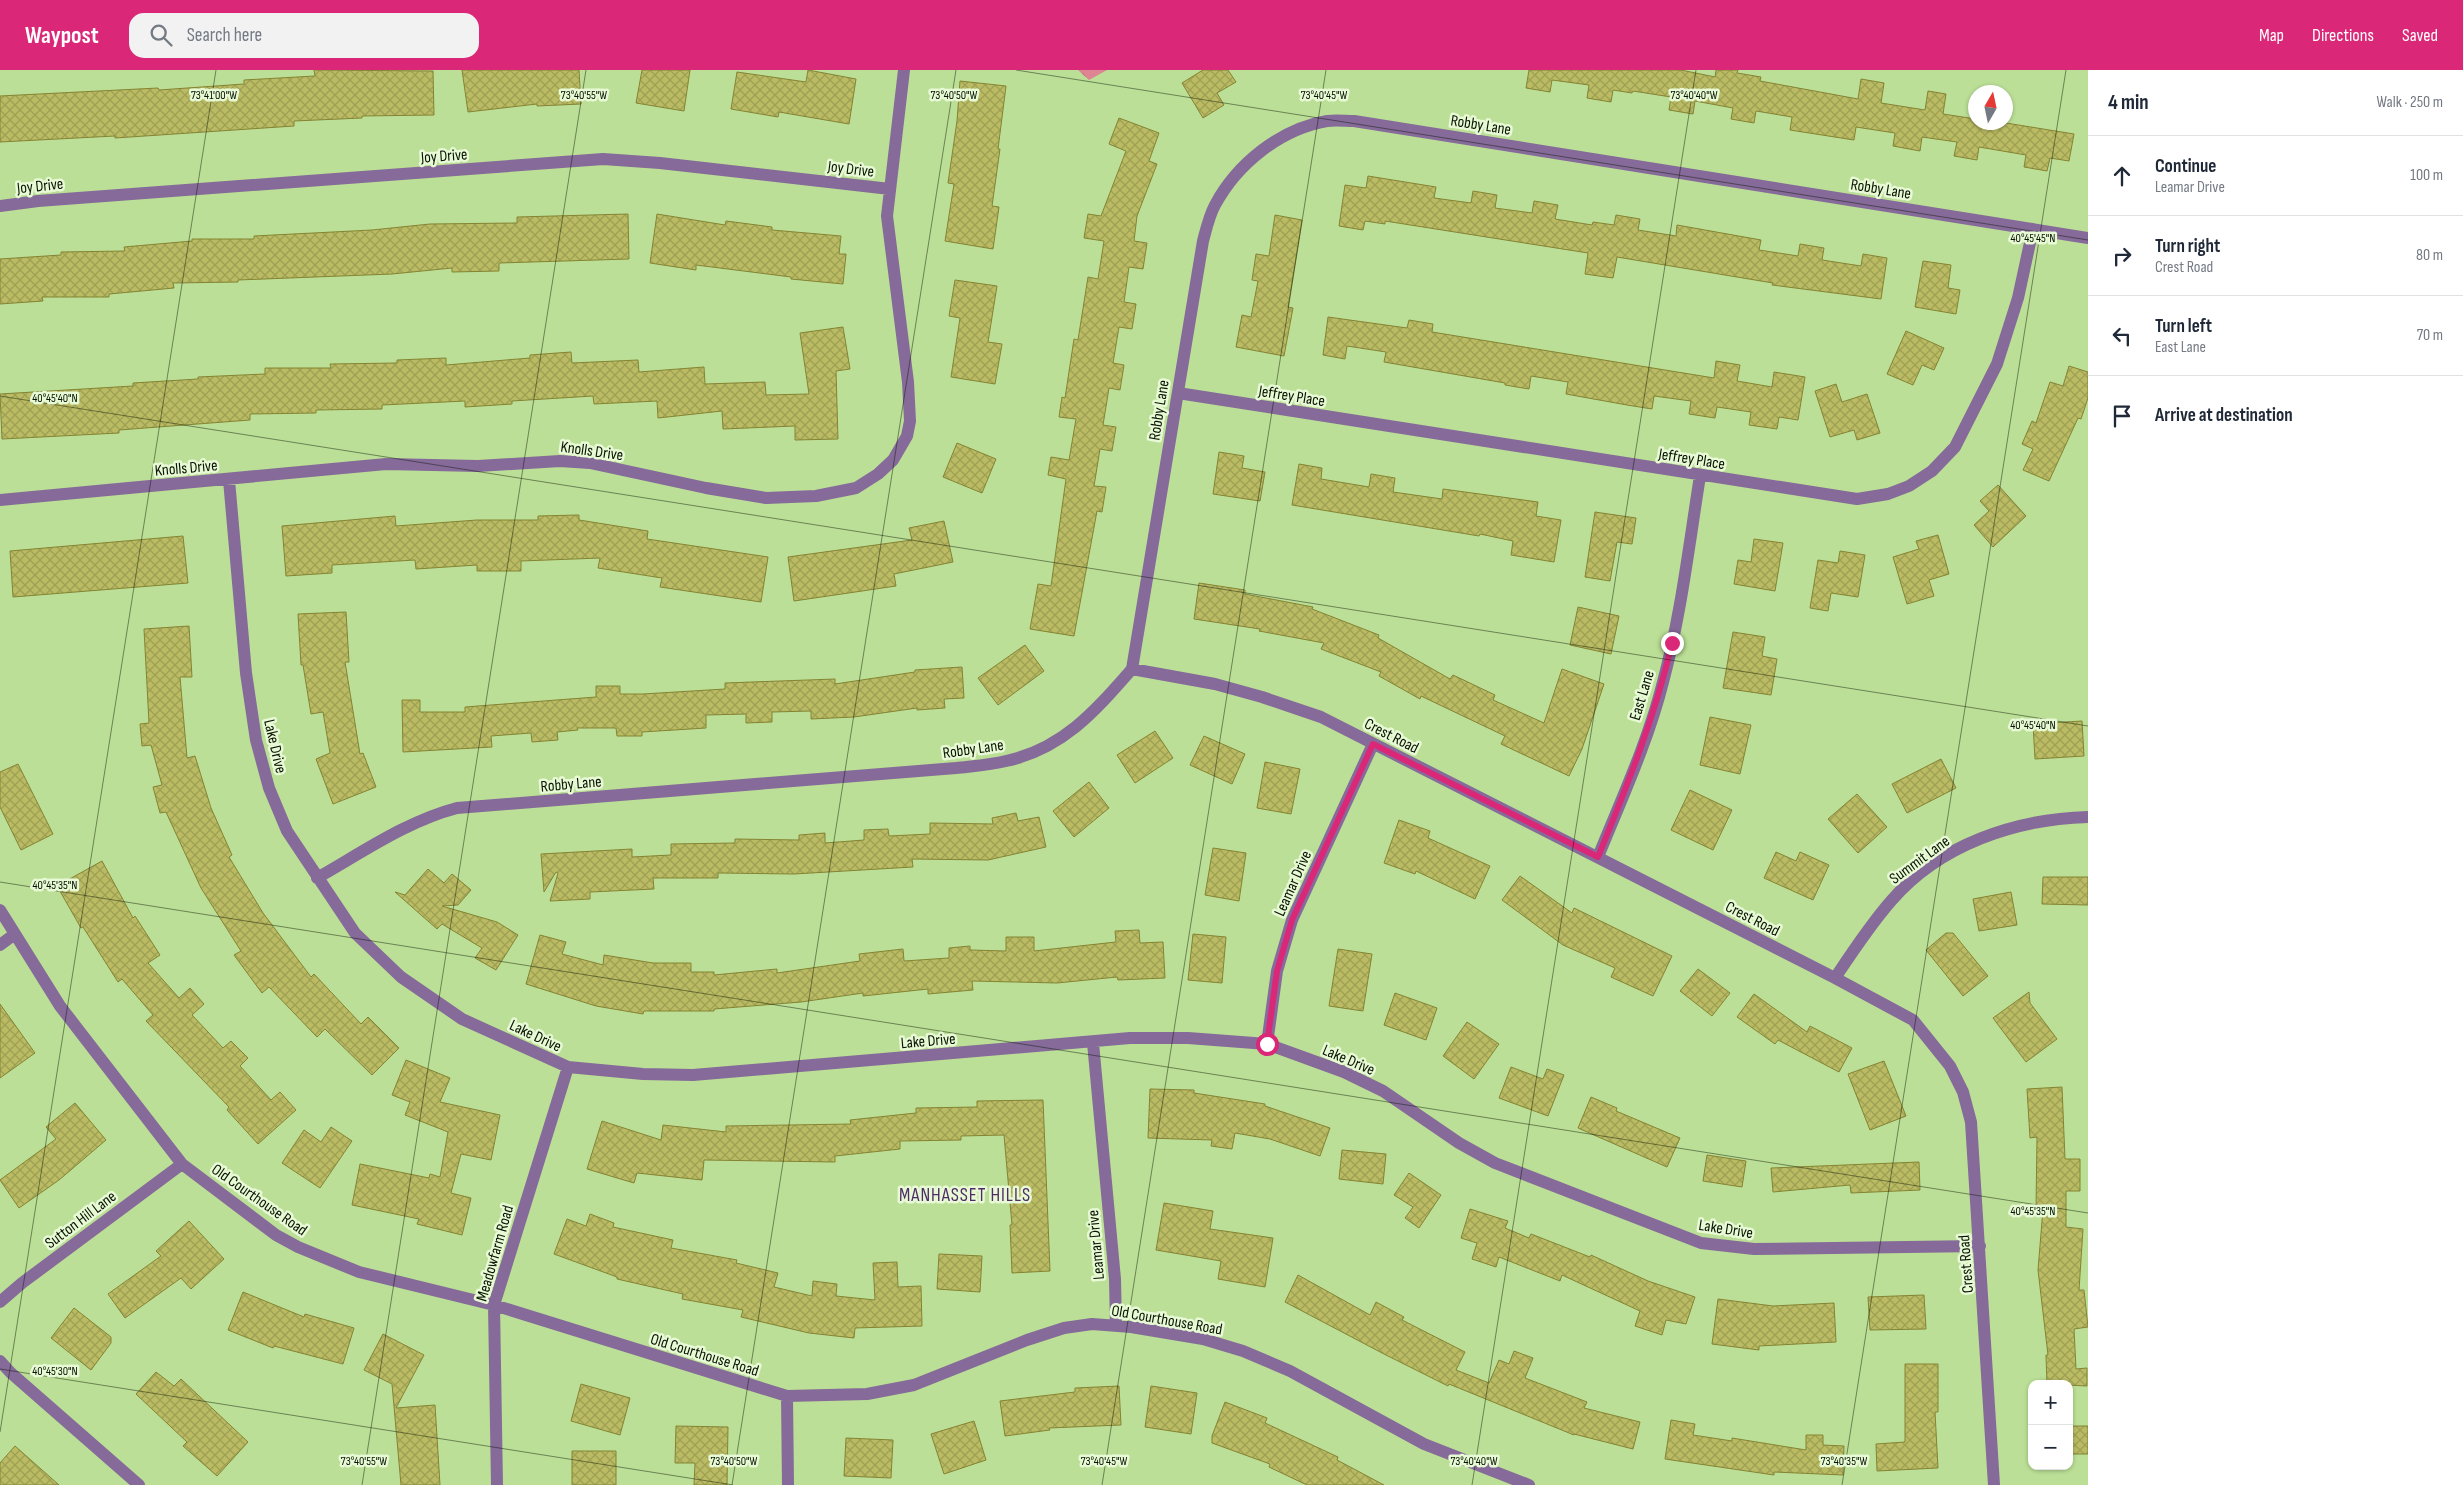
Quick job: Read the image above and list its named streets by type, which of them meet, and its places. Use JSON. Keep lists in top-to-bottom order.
{
  "streets": {
    "street": [
      "Robby Lane",
      "Joy Drive",
      "Jeffrey Place",
      "Knolls Drive",
      "East Lane",
      "Crest Road",
      "Lake Drive",
      "Summit Lane",
      "Leamar Drive",
      "Old Courthouse Road",
      "Sutton Hill Lane",
      "Meadowfarm Road"
    ]
  },
  "crossings": [
    ["Robby Lane", "Jeffrey Place"],
    ["Robby Lane", "Crest Road"],
    ["Robby Lane", "Lake Drive"],
    ["Joy Drive", "Knolls Drive"],
    ["Jeffrey Place", "East Lane"],
    ["Knolls Drive", "Lake Drive"],
    ["East Lane", "Crest Road"],
    ["Crest Road", "Lake Drive"],
    ["Crest Road", "Summit Lane"],
    ["Crest Road", "Leamar Drive"],
    ["Lake Drive", "Leamar Drive"],
    ["Lake Drive", "Meadowfarm Road"],
    ["Leamar Drive", "Old Courthouse Road"],
    ["Old Courthouse Road", "Sutton Hill Lane"],
    ["Old Courthouse Road", "Meadowfarm Road"]
  ],
  "districts": ["MANHASSET HILLS"],
  "north": "top",
  "page": {
    "header": "Waypost",
    "search": "Search here",
    "nav": ["Map", "Directions", "Saved"],
    "heading": ["4 min", "Walk · 250 m"],
    "list": [
      ["Continue", "Leamar Drive", "100 m"],
      ["Turn right", "Crest Road", "80 m"],
      ["Turn left", "East Lane", "70 m"],
      "Arrive at destination"
    ],
    "map_buttons": ["+", "−"]
  },
  "coordinates": [
    "73°41'00\"W",
    "73°40'55\"W",
    "73°40'50\"W",
    "73°40'45\"W",
    "73°40'40\"W",
    "40°45'45\"N",
    "40°45'40\"N",
    "40°45'35\"N",
    "40°45'30\"N",
    "73°40'35\"W"
  ]
}
